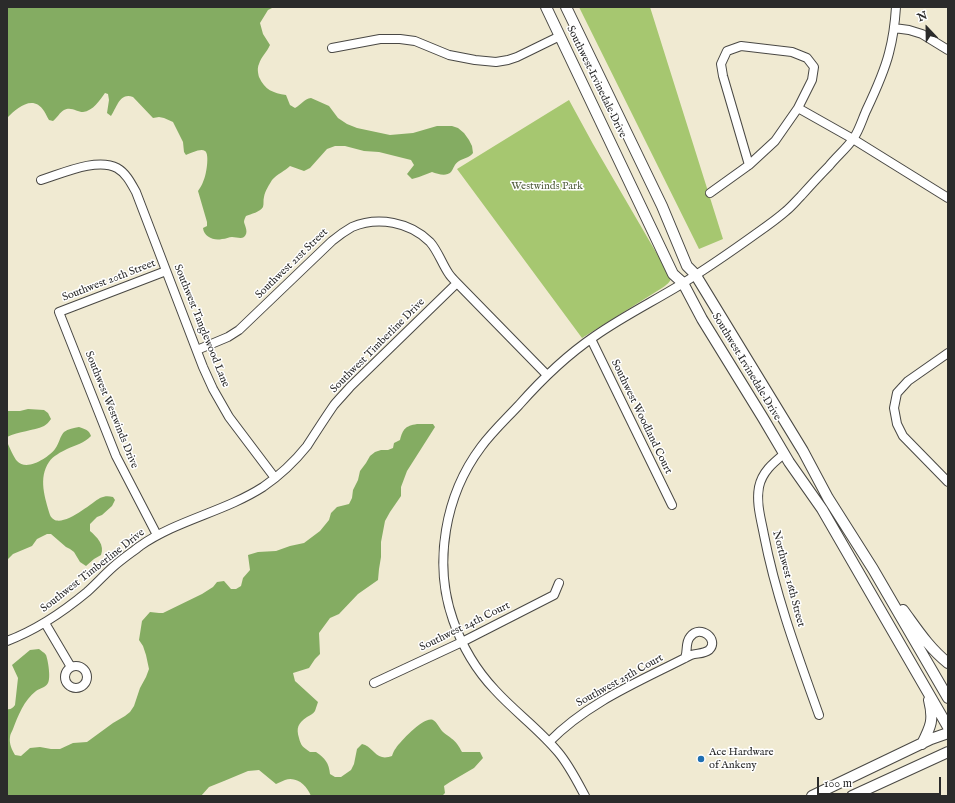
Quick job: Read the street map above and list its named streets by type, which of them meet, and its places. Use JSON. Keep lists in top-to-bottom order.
{
  "streets": {
    "main road": ["Southwest Irvinedale Drive"],
    "street": [
      "Southwest 21st Street",
      "Southwest 20th Street",
      "Southwest Tanglewood Lane",
      "Southwest Timberline Drive",
      "Southwest Westwinds Drive",
      "Southwest Woodland Court",
      "Northwest 16th Street",
      "Southwest 24th Court",
      "Southwest 25th Court"
    ]
  },
  "crossings": [
    ["Southwest Irvinedale Drive", "Northwest 16th Street"],
    ["Southwest 21st Street", "Southwest Tanglewood Lane"],
    ["Southwest 21st Street", "Southwest Timberline Drive"],
    ["Southwest 20th Street", "Southwest Tanglewood Lane"],
    ["Southwest 20th Street", "Southwest Westwinds Drive"],
    ["Southwest Tanglewood Lane", "Southwest Timberline Drive"],
    ["Southwest Timberline Drive", "Southwest Westwinds Drive"]
  ],
  "parks": ["Westwinds Park"],
  "places": ["Ace Hardware of Ankeny"],
  "scale_bar": "100 m",
  "north": "top"
}
